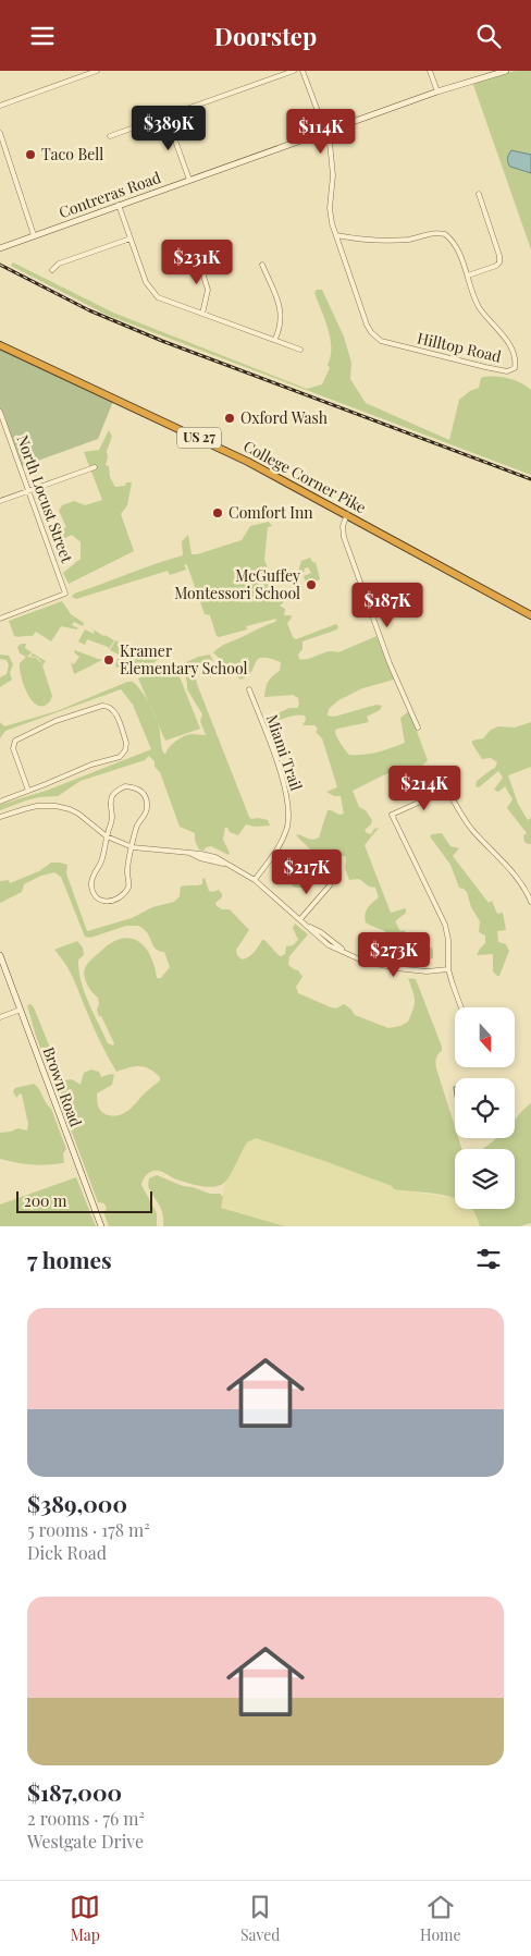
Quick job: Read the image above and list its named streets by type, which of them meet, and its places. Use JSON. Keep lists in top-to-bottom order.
{
  "streets": {
    "highway": ["US 27", "College Corner Pike"],
    "street": [
      "Contreras Road",
      "Hilltop Road",
      "North Locust Street",
      "Miami Trail",
      "Brown Road"
    ]
  },
  "crossings": [
    ["Contreras Road", "Hilltop Road"]
  ],
  "places": [
    "Taco Bell",
    "Oxford Wash",
    "Comfort Inn",
    "McGuffey Montessori School",
    "Kramer Elementary School"
  ],
  "scale_bar": "200 m",
  "north": "bottom",
  "page": {
    "header": "Doorstep",
    "price": [
      "$389K",
      "$114K",
      "$231K",
      "$187K",
      "$214K",
      "$217K",
      "$273K"
    ],
    "scale": "200 m",
    "heading": "7 homes",
    "list": [
      {
        "name": "$389,000",
        "note": "5 rooms · 178 m² · Dick Road"
      },
      {
        "name": "$187,000",
        "note": "2 rooms · 76 m² · Westgate Drive"
      }
    ],
    "tabs": ["Map", "Saved", "Home"]
  }
}
